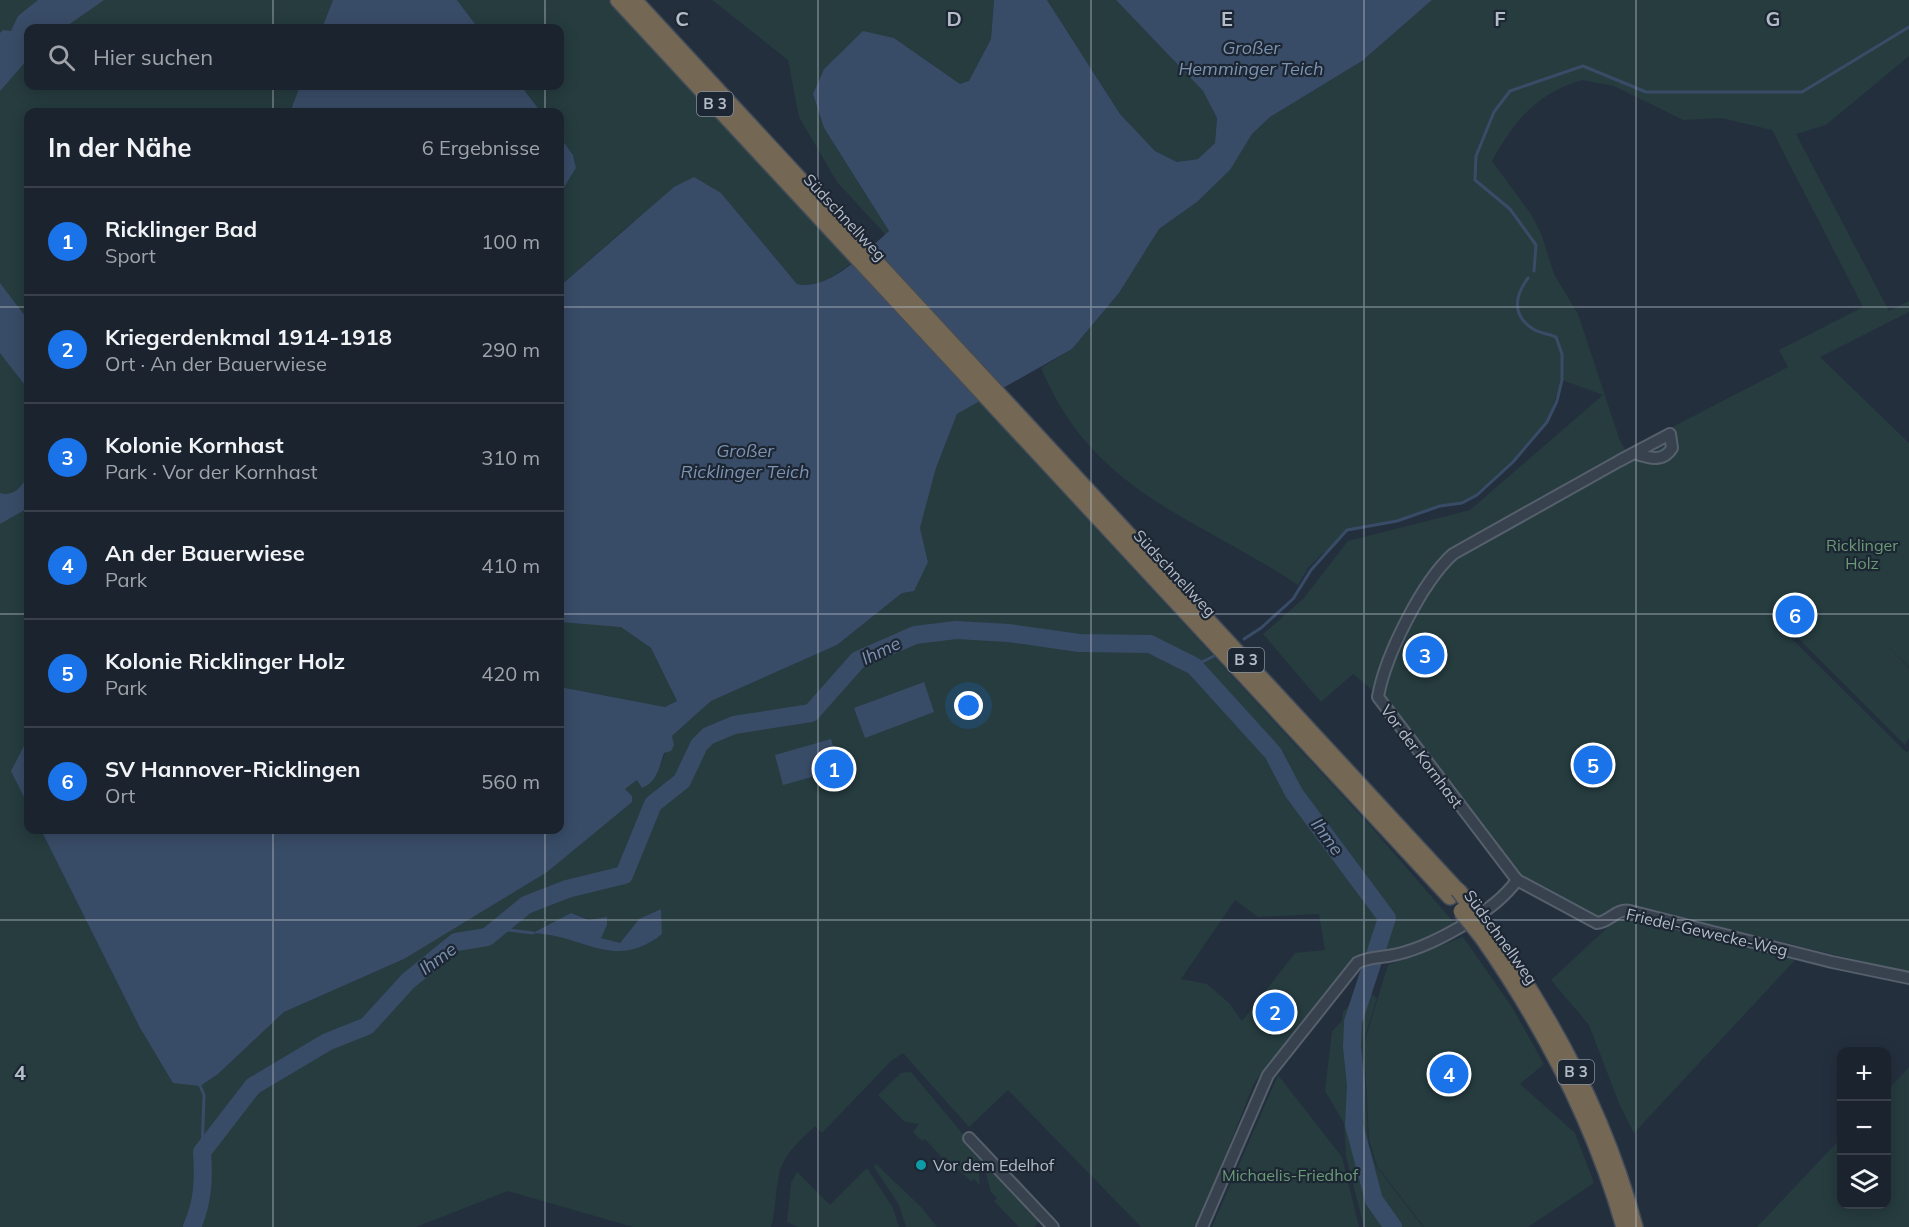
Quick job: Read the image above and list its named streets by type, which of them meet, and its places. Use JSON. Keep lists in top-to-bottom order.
{
  "streets": {
    "highway": ["B 3", "Südschnellweg"],
    "street": ["Vor der Kornhast", "Friedel-Gewecke-Weg"]
  },
  "crossings": [
    ["Vor der Kornhast", "Friedel-Gewecke-Weg"]
  ],
  "water": ["Großer Hemminger Teich", "Großer Ricklinger Teich", "Ihme"],
  "parks": ["Ricklinger Holz", "Michaelis-Friedhof"],
  "places": ["Vor dem Edelhof"],
  "page": {
    "search": "Hier suchen",
    "heading": ["In der Nähe", "6 Ergebnisse"],
    "list": [
      {
        "mark": "1",
        "name": "Ricklinger Bad",
        "note": "Sport",
        "value": "100 m"
      },
      {
        "mark": "2",
        "name": "Kriegerdenkmal 1914-1918",
        "note": "Ort · An der Bauerwiese",
        "value": "290 m"
      },
      {
        "mark": "3",
        "name": "Kolonie Kornhast",
        "note": "Park · Vor der Kornhast",
        "value": "310 m"
      },
      {
        "mark": "4",
        "name": "An der Bauerwiese",
        "note": "Park",
        "value": "410 m"
      },
      {
        "mark": "5",
        "name": "Kolonie Ricklinger Holz",
        "note": "Park",
        "value": "420 m"
      },
      {
        "mark": "6",
        "name": "SV Hannover-Ricklingen",
        "note": "Ort",
        "value": "560 m"
      }
    ],
    "pins": [
      "6",
      "3",
      "5",
      "1",
      "2",
      "4"
    ],
    "map_buttons": ["+", "−"]
  },
  "grid": {
    "columns": [
      "C",
      "D",
      "E",
      "F",
      "G"
    ],
    "rows": ["4"]
  }
}
